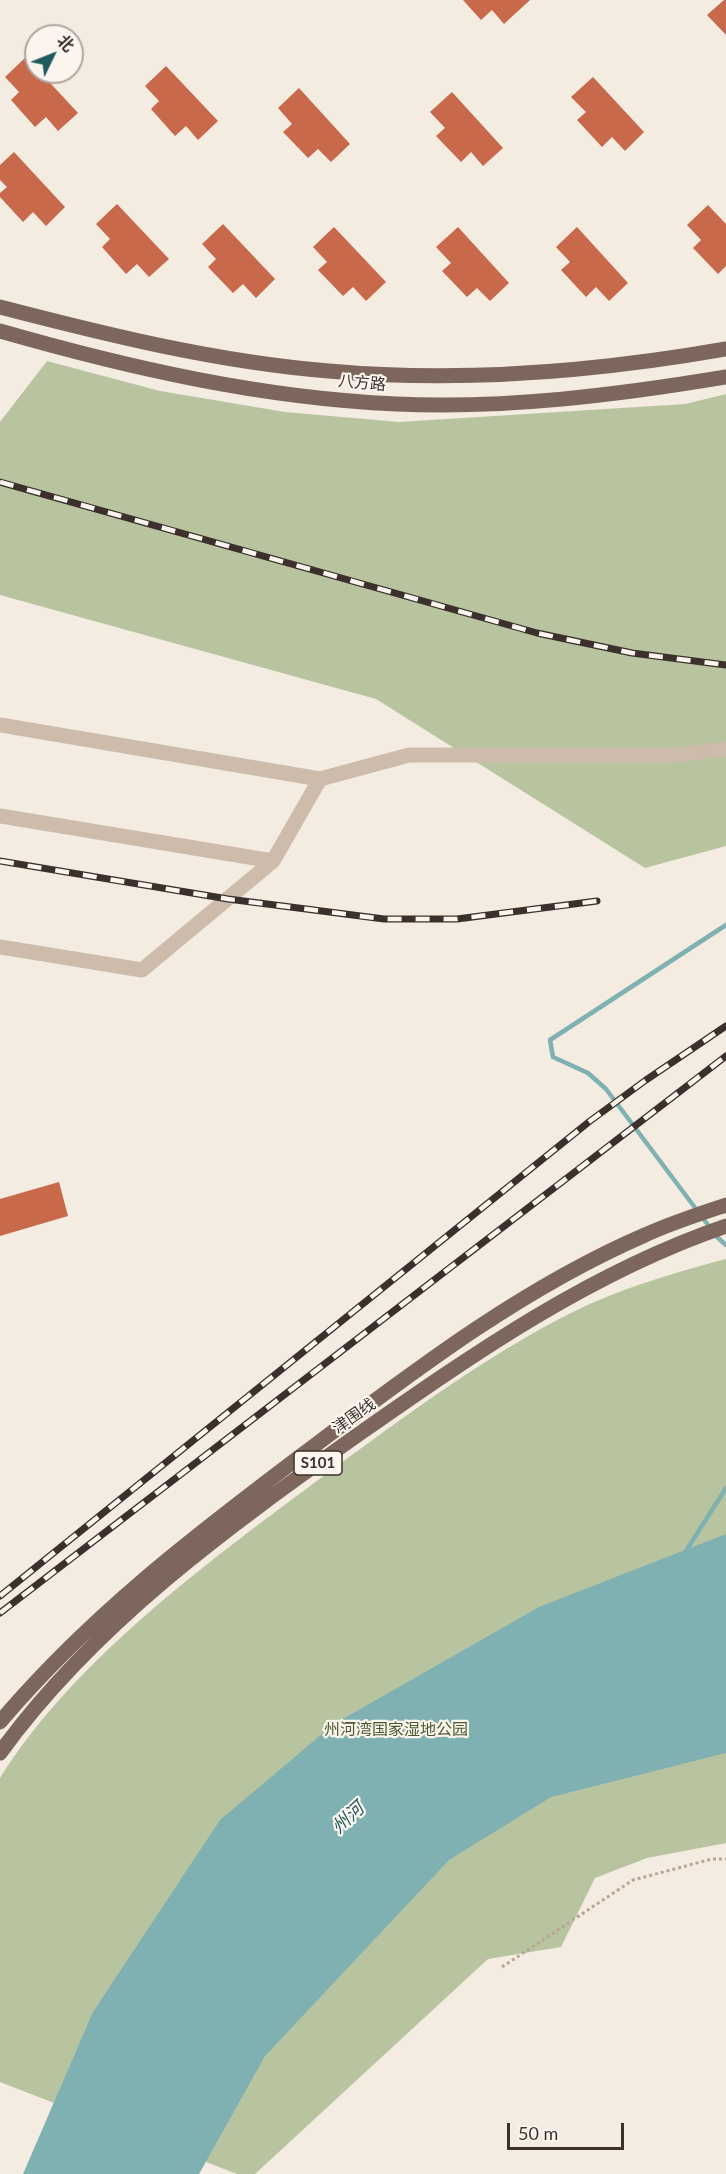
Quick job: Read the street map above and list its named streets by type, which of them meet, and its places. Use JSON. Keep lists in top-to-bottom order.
{
  "streets": {
    "main road": ["八方路", "津围线", "S101"]
  },
  "water": ["州河"],
  "parks": ["州河湾国家湿地公园"],
  "scale_bar": "50 m",
  "north": "top right"
}
